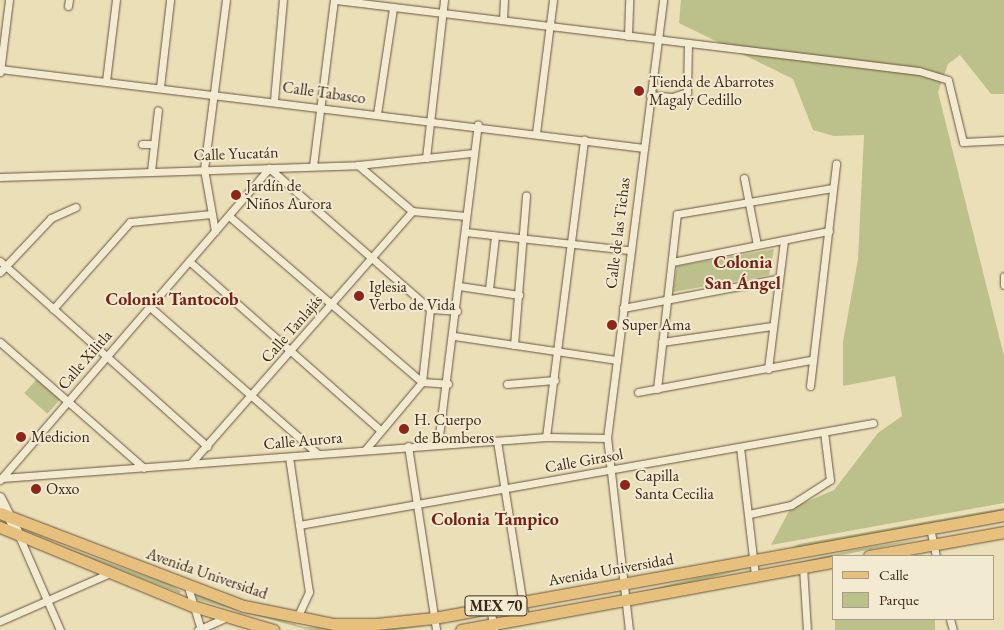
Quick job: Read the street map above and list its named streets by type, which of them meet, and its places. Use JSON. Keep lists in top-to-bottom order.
{
  "streets": {
    "main road": ["Avenida Universidad", "MEX 70"],
    "street": [
      "Calle Tabasco",
      "Calle Yucatán",
      "Calle de las Tichas",
      "Calle Tanlajás",
      "Calle Xilitla",
      "Calle Aurora",
      "Calle Girasol"
    ]
  },
  "crossings": [
    ["Calle Tabasco", "Calle de las Tichas"],
    ["Calle Yucatán", "Calle Xilitla"],
    ["Calle de las Tichas", "Calle Aurora"],
    ["Calle de las Tichas", "Calle Girasol"],
    ["Calle de las Tichas", "Avenida Universidad"],
    ["Calle Tanlajás", "Calle Aurora"],
    ["Calle Xilitla", "Calle Aurora"]
  ],
  "districts": ["Colonia San Ángel", "Colonia Tantocob", "Colonia Tampico"],
  "places": [
    "Tienda de Abarrotes Magaly Cedillo",
    "Jardín de Niños Aurora",
    "Iglesia Verbo de Vida",
    "Super Ama",
    "H. Cuerpo de Bomberos",
    "Medicion",
    "Capilla Santa Cecilia",
    "Oxxo"
  ],
  "legend": ["Calle", "Parque"]
}
